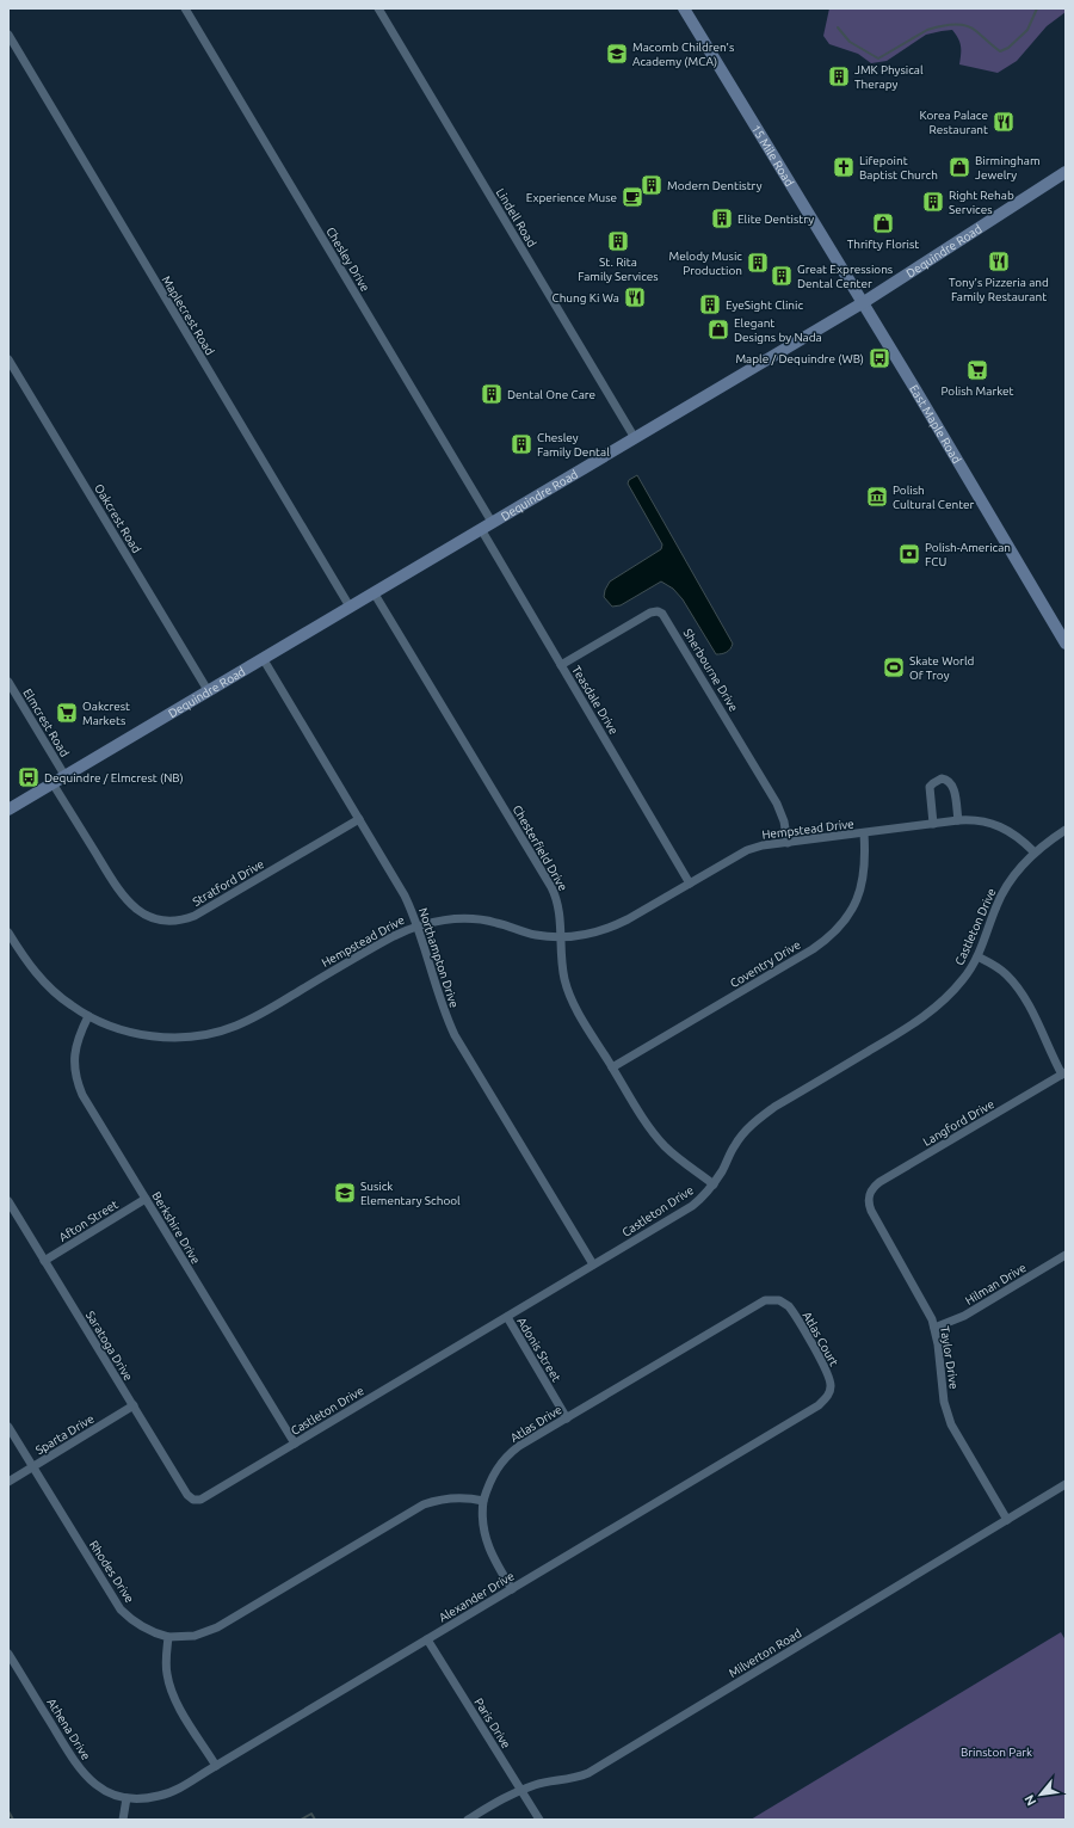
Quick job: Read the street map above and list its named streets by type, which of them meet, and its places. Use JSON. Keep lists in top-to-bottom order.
{
  "streets": {
    "main road": ["15 Mile Road", "Dequindre Road", "East Maple Road"],
    "street": [
      "Lindell Road",
      "Chesley Drive",
      "Maplecrest Road",
      "Oakcrest Road",
      "Sherbourne Drive",
      "Teasdale Drive",
      "Elmcrest Road",
      "Hempstead Drive",
      "Chesterfield Drive",
      "Stratford Drive",
      "Castleton Drive",
      "Northampton Drive",
      "Coventry Drive",
      "Langford Drive",
      "Afton Street",
      "Berkshire Drive",
      "Hilman Drive",
      "Atlas Court",
      "Saratoga Drive",
      "Adonis Street",
      "Taylor Drive",
      "Atlas Drive",
      "Sparta Drive",
      "Rhodes Drive",
      "Alexander Drive",
      "Milverton Road",
      "Paris Drive",
      "Athena Drive"
    ]
  },
  "crossings": [
    ["15 Mile Road", "Dequindre Road"],
    ["15 Mile Road", "East Maple Road"],
    ["Lindell Road", "Dequindre Road"],
    ["Dequindre Road", "Chesley Drive"],
    ["Dequindre Road", "Maplecrest Road"],
    ["Dequindre Road", "East Maple Road"],
    ["Dequindre Road", "Oakcrest Road"],
    ["Dequindre Road", "Teasdale Drive"],
    ["Dequindre Road", "Elmcrest Road"],
    ["Dequindre Road", "Chesterfield Drive"],
    ["Dequindre Road", "Stratford Drive"],
    ["Dequindre Road", "Northampton Drive"],
    ["Sherbourne Drive", "Teasdale Drive"],
    ["Sherbourne Drive", "Hempstead Drive"],
    ["Teasdale Drive", "Hempstead Drive"],
    ["Hempstead Drive", "Chesterfield Drive"],
    ["Hempstead Drive", "Castleton Drive"],
    ["Hempstead Drive", "Northampton Drive"],
    ["Hempstead Drive", "Coventry Drive"],
    ["Hempstead Drive", "Berkshire Drive"],
    ["Chesterfield Drive", "Castleton Drive"],
    ["Chesterfield Drive", "Coventry Drive"],
    ["Stratford Drive", "Northampton Drive"],
    ["Castleton Drive", "Northampton Drive"],
    ["Castleton Drive", "Berkshire Drive"],
    ["Castleton Drive", "Saratoga Drive"],
    ["Castleton Drive", "Adonis Street"],
    ["Langford Drive", "Taylor Drive"],
    ["Afton Street", "Berkshire Drive"],
    ["Afton Street", "Saratoga Drive"],
    ["Hilman Drive", "Taylor Drive"],
    ["Atlas Court", "Atlas Drive"],
    ["Atlas Court", "Alexander Drive"],
    ["Saratoga Drive", "Sparta Drive"],
    ["Adonis Street", "Atlas Drive"],
    ["Taylor Drive", "Milverton Road"],
    ["Sparta Drive", "Rhodes Drive"],
    ["Alexander Drive", "Paris Drive"],
    ["Alexander Drive", "Athena Drive"],
    ["Milverton Road", "Paris Drive"]
  ],
  "parks": ["Brinston Park"],
  "places": {
    "school or university": ["Macomb Children's Academy (MCA)", "Susick Elementary School"],
    "building": [
      "JMK Physical Therapy",
      "Modern Dentistry",
      "Right Rehab Services",
      "Elite Dentistry",
      "St. Rita Family Services",
      "Melody Music Production",
      "Great Expressions Dental Center",
      "EyeSight Clinic",
      "Dental One Care",
      "Chesley Family Dental"
    ],
    "restaurant": ["Korea Palace Restaurant", "Tony's Pizzeria and Family Restaurant", "Chung Ki Wa"],
    "church": ["Lifepoint Baptist Church"],
    "shop": ["Birmingham Jewelry", "Thrifty Florist", "Elegant Designs by Nada"],
    "cafe": ["Experience Muse"],
    "bus stop": ["Maple / Dequindre (WB)", "Dequindre / Elmcrest (NB)"],
    "supermarket": ["Polish Market", "Oakcrest Markets"],
    "museum": ["Polish Cultural Center"],
    "bank": ["Polish-American FCU"],
    "sports": ["Skate World Of Troy"]
  },
  "north": "bottom left"
}
